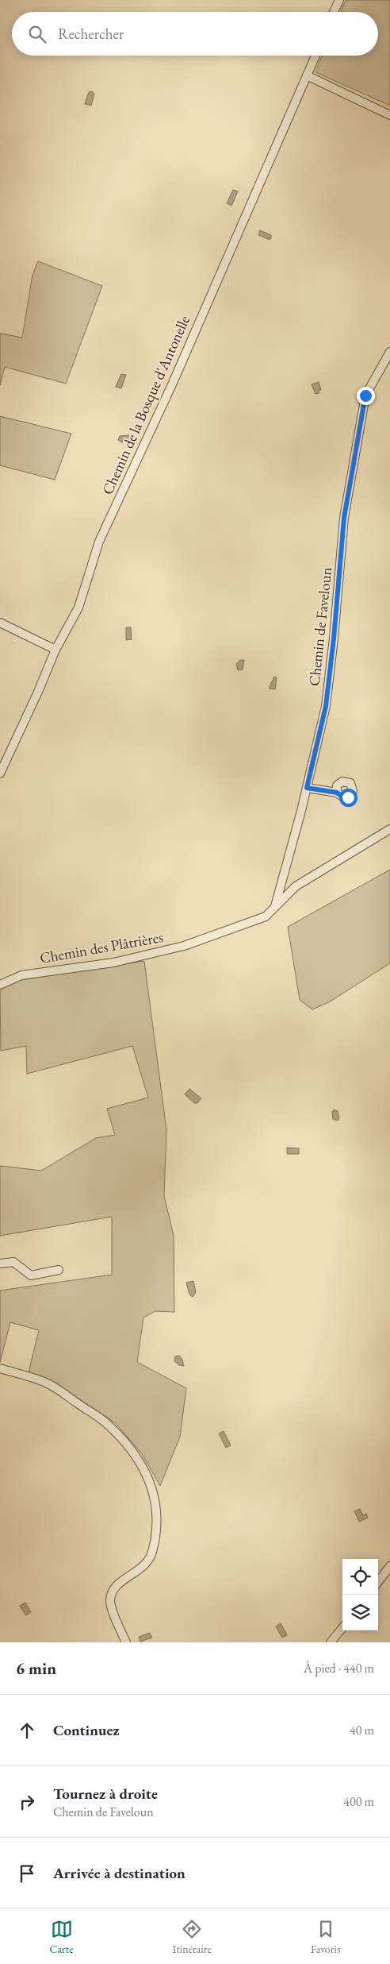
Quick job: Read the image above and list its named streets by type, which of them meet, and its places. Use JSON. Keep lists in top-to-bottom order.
{
  "streets": {
    "street": ["Chemin de la Bosque d'Antonelle", "Chemin de Faveloun", "Chemin des Plâtrières"]
  },
  "crossings": [
    ["Chemin de Faveloun", "Chemin des Plâtrières"]
  ],
  "page": {
    "search": "Rechercher",
    "heading": ["6 min", "À pied · 440 m"],
    "list": [
      ["Continuez", "40 m"],
      ["Tournez à droite", "Chemin de Faveloun", "400 m"],
      "Arrivée à destination"
    ],
    "nav": ["Carte", "Itinéraire", "Favoris"]
  }
}
